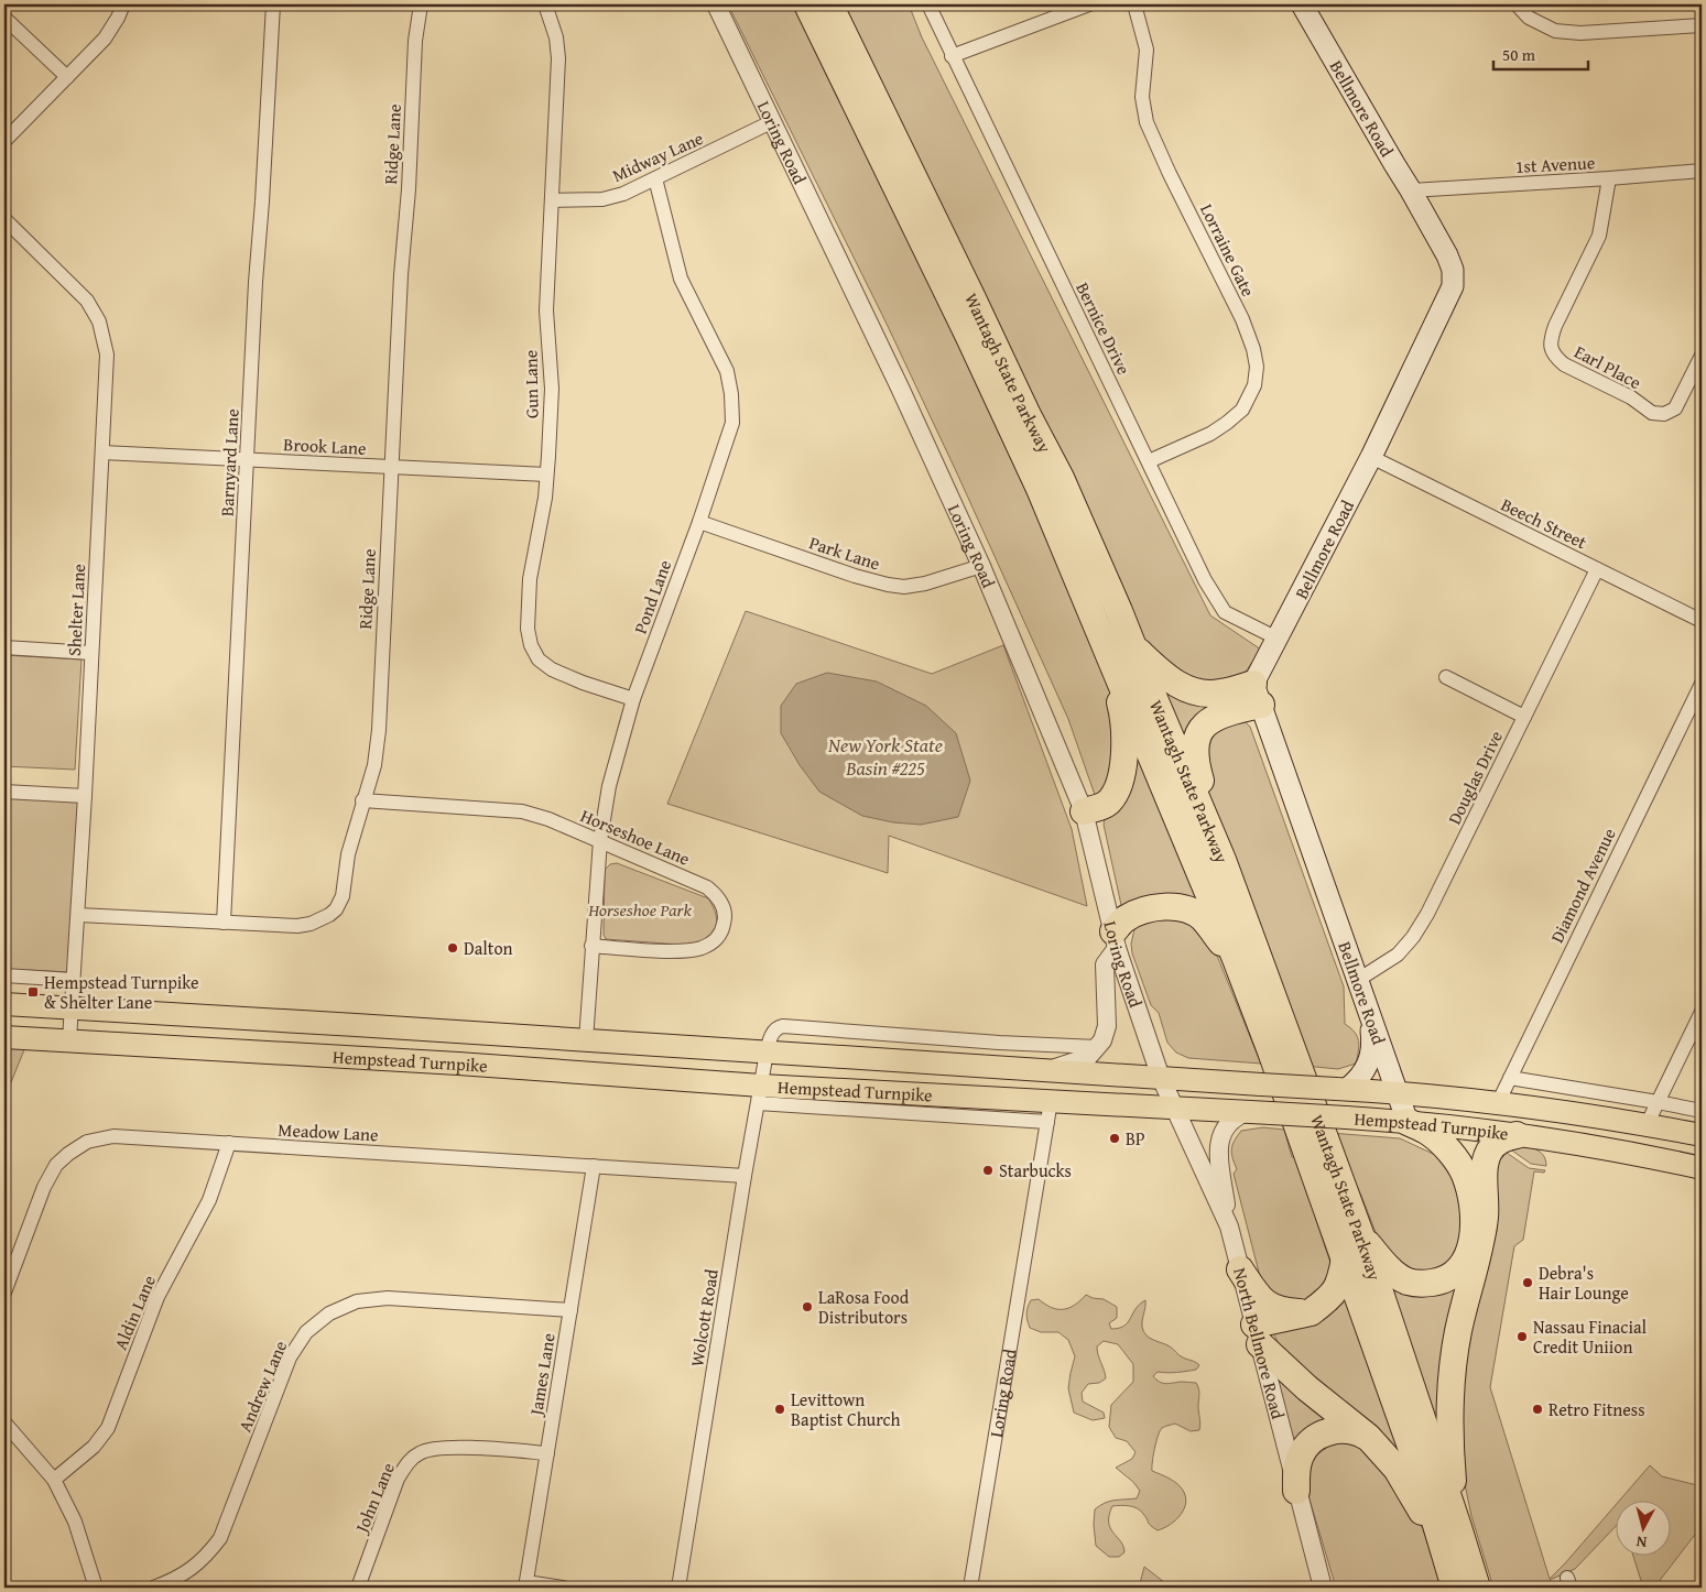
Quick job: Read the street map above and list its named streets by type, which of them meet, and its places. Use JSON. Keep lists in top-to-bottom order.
{
  "streets": {
    "highway": ["Wantagh State Parkway"],
    "main road": ["Bellmore Road", "Hempstead Turnpike"],
    "street": [
      "Loring Road",
      "Ridge Lane",
      "Midway Lane",
      "1st Avenue",
      "Lorraine Gate",
      "Bernice Drive",
      "Earl Place",
      "Gun Lane",
      "Brook Lane",
      "Barnyard Lane",
      "Beech Street",
      "Park Lane",
      "Pond Lane",
      "Shelter Lane",
      "Douglas Drive",
      "Horseshoe Lane",
      "Diamond Avenue",
      "Meadow Lane",
      "Aldin Lane",
      "Wolcott Road",
      "North Bellmore Road",
      "James Lane",
      "Andrew Lane",
      "John Lane"
    ]
  },
  "crossings": [
    ["Bellmore Road", "1st Avenue"],
    ["Bellmore Road", "Bernice Drive"],
    ["Bellmore Road", "Beech Street"],
    ["Bellmore Road", "Douglas Drive"],
    ["Bellmore Road", "Hempstead Turnpike"],
    ["Loring Road", "Midway Lane"],
    ["Loring Road", "Park Lane"],
    ["Loring Road", "Hempstead Turnpike"],
    ["Loring Road", "North Bellmore Road"],
    ["Ridge Lane", "Brook Lane"],
    ["Ridge Lane", "Barnyard Lane"],
    ["Ridge Lane", "Shelter Lane"],
    ["Ridge Lane", "Horseshoe Lane"],
    ["Midway Lane", "Gun Lane"],
    ["Midway Lane", "Pond Lane"],
    ["1st Avenue", "Earl Place"],
    ["Lorraine Gate", "Bernice Drive"],
    ["Gun Lane", "Brook Lane"],
    ["Gun Lane", "Pond Lane"],
    ["Brook Lane", "Barnyard Lane"],
    ["Brook Lane", "Shelter Lane"],
    ["Beech Street", "Douglas Drive"],
    ["Park Lane", "Pond Lane"],
    ["Pond Lane", "Horseshoe Lane"],
    ["Pond Lane", "Hempstead Turnpike"],
    ["Shelter Lane", "Hempstead Turnpike"],
    ["Diamond Avenue", "Hempstead Turnpike"],
    ["Hempstead Turnpike", "Wolcott Road"],
    ["Hempstead Turnpike", "North Bellmore Road"],
    ["Meadow Lane", "Aldin Lane"],
    ["Meadow Lane", "Wolcott Road"],
    ["Meadow Lane", "James Lane"],
    ["James Lane", "Andrew Lane"],
    ["James Lane", "John Lane"]
  ],
  "water": ["New York State Basin #225"],
  "parks": ["Horseshoe Park"],
  "places": {
    "other": [
      "Dalton",
      "BP",
      "Starbucks",
      "Debra's Hair Lounge",
      "LaRosa Food Distributors",
      "Nassau Finacial Credit Uniion",
      "Levittown Baptist Church",
      "Retro Fitness"
    ],
    "transit": ["Hempstead Turnpike & Shelter Lane"]
  },
  "scale_bar": "50 m",
  "north": "bottom"
}
